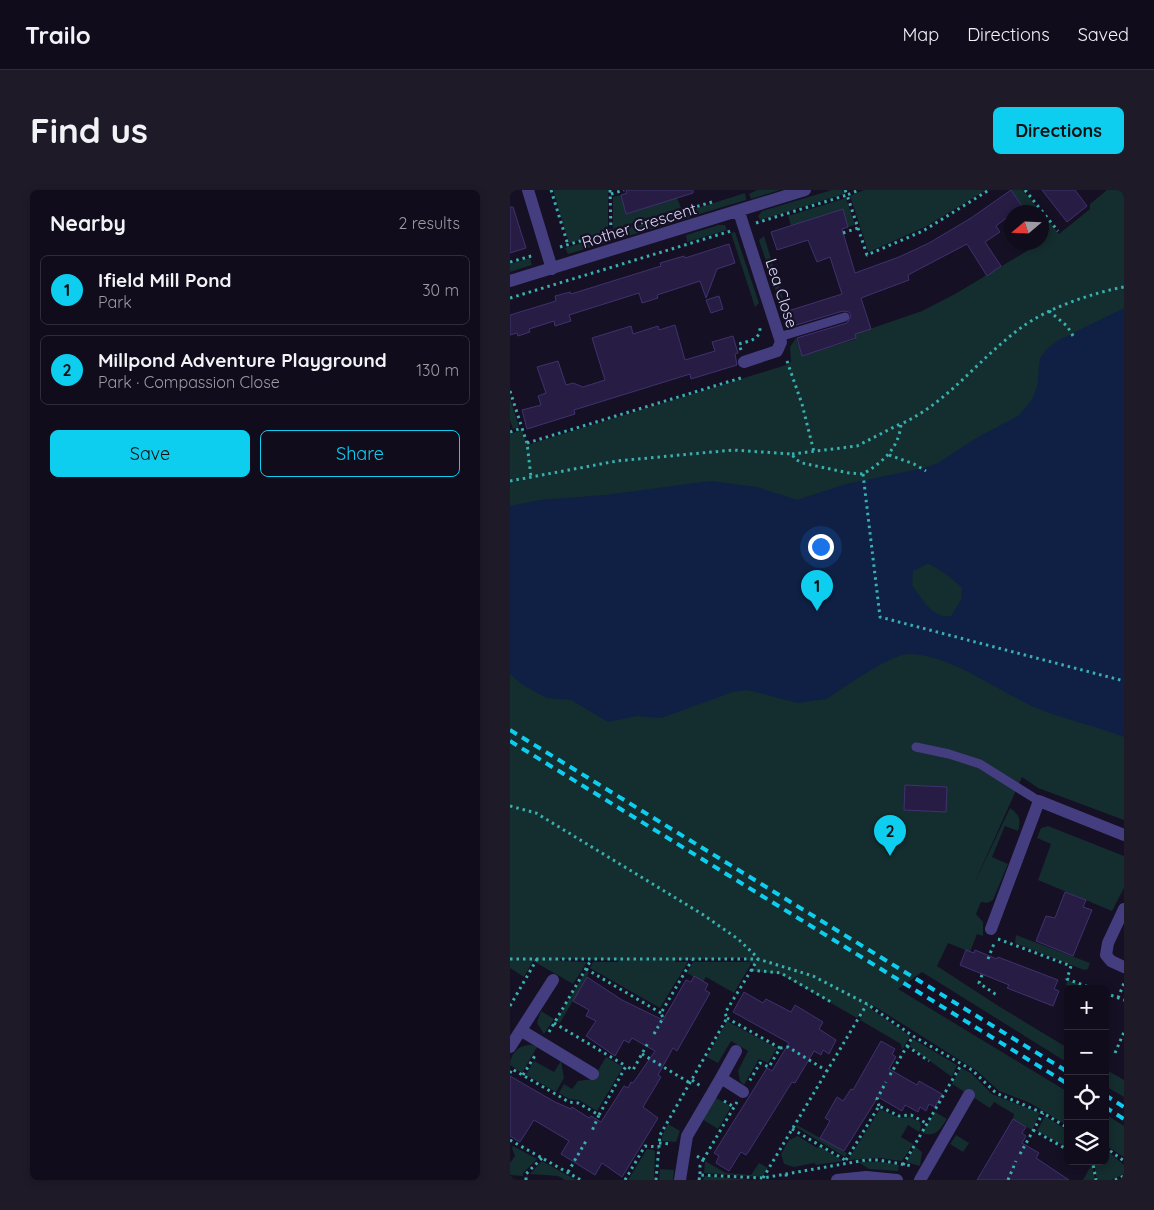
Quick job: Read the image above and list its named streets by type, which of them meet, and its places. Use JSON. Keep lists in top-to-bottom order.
{
  "streets": {
    "street": ["Rother Crescent", "Lea Close"]
  },
  "crossings": [
    ["Rother Crescent", "Lea Close"]
  ],
  "north": "left",
  "page": {
    "header": "Trailo",
    "nav": ["Map", "Directions", "Saved"],
    "buttons": [
      "Directions",
      ["Save", "Share"]
    ],
    "title": "Find us",
    "heading": ["Nearby", "2 results"],
    "list": [
      {
        "mark": "1",
        "name": "Ifield Mill Pond",
        "note": "Park",
        "value": "30 m"
      },
      {
        "mark": "2",
        "name": "Millpond Adventure Playground",
        "note": "Park · Compassion Close",
        "value": "130 m"
      }
    ],
    "pins": ["1", "2"],
    "map_buttons": ["+", "−"]
  }
}
